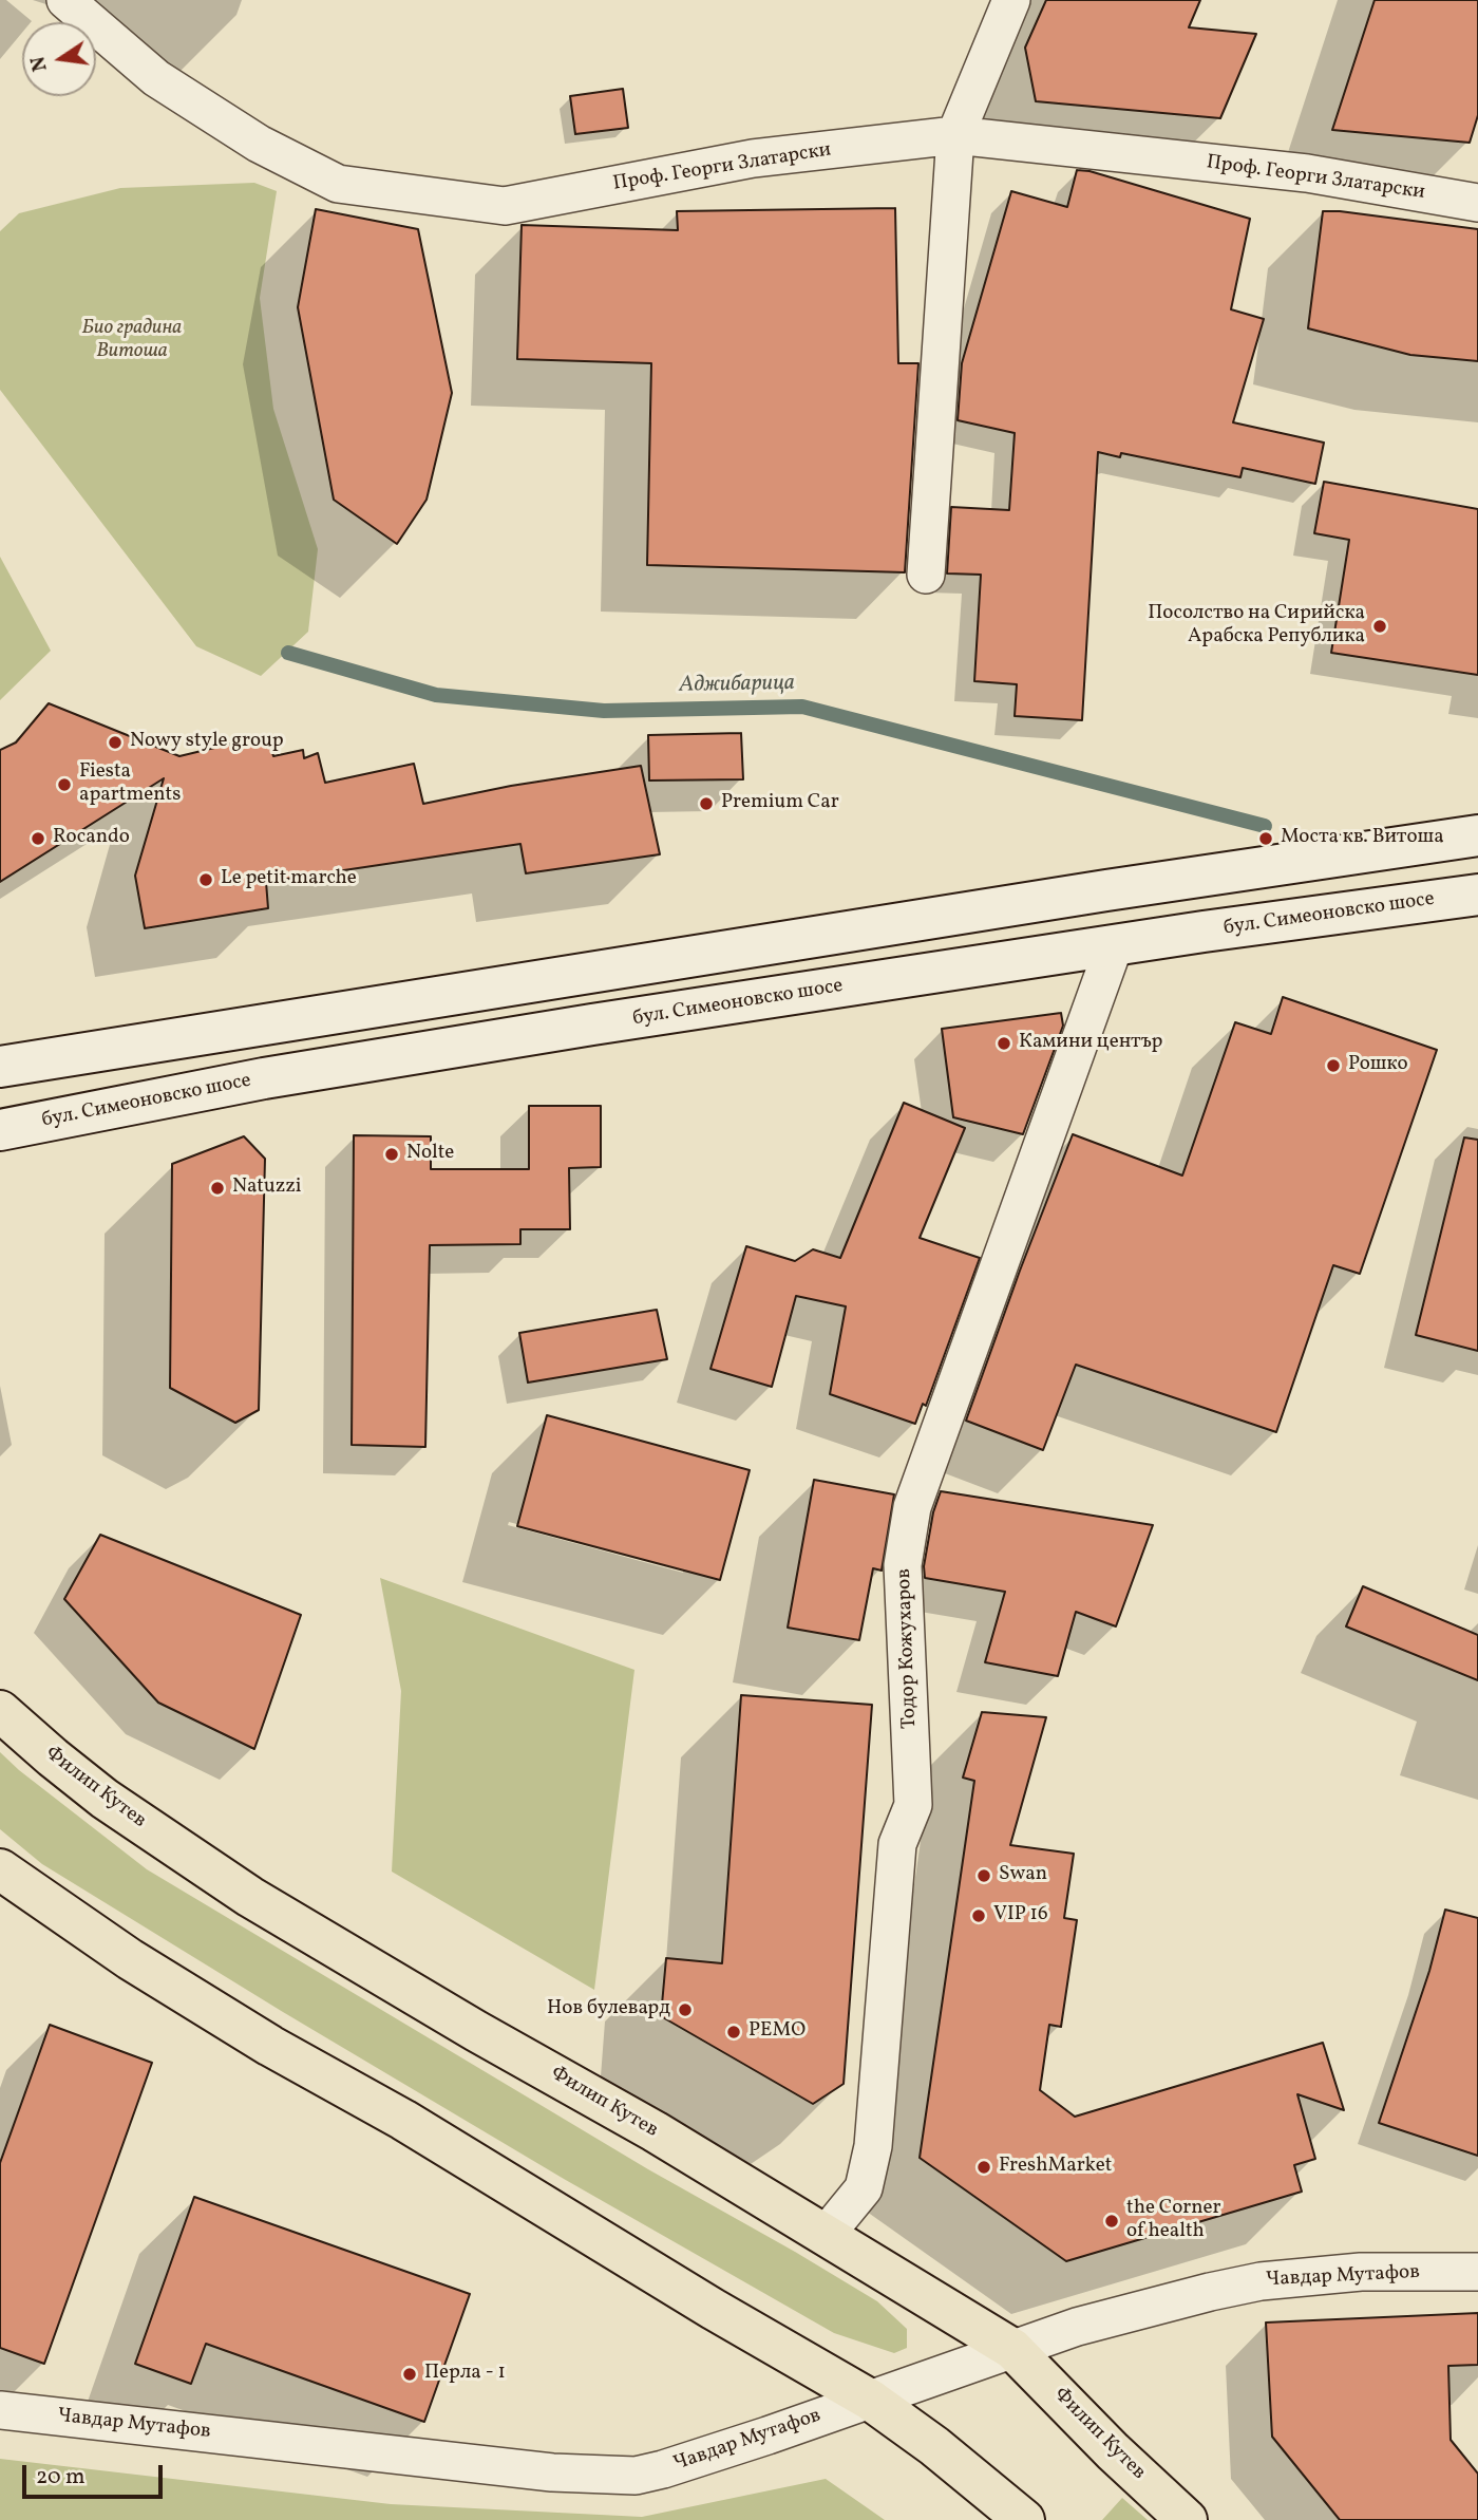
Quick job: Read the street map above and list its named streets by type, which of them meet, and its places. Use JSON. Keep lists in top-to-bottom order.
{
  "streets": {
    "main road": ["бул. Симеоновско шосе", "Филип Кутев"],
    "street": ["Проф. Георги Златарски", "Тодор Кожухаров", "Чавдар Мутафов"]
  },
  "crossings": [
    ["бул. Симеоновско шосе", "Тодор Кожухаров"],
    ["Тодор Кожухаров", "Филип Кутев"],
    ["Филип Кутев", "Чавдар Мутафов"]
  ],
  "water": ["Аджибарица"],
  "parks": ["Био градина Витоша"],
  "places": [
    "Посолство на Сирийска Арабска Република",
    "Nowy style group",
    "Fiesta apartments",
    "Premium Car",
    "Rocando",
    "Моста кв. Витоша",
    "Le petit marche",
    "Камини център",
    "Рошко",
    "Nolte",
    "Natuzzi",
    "Swan",
    "VIP 16",
    "Нов булевард",
    "РЕМО",
    "FreshMarket",
    "the Corner of health",
    "Перла - 1"
  ],
  "scale_bar": "20 m",
  "north": "left"
}
